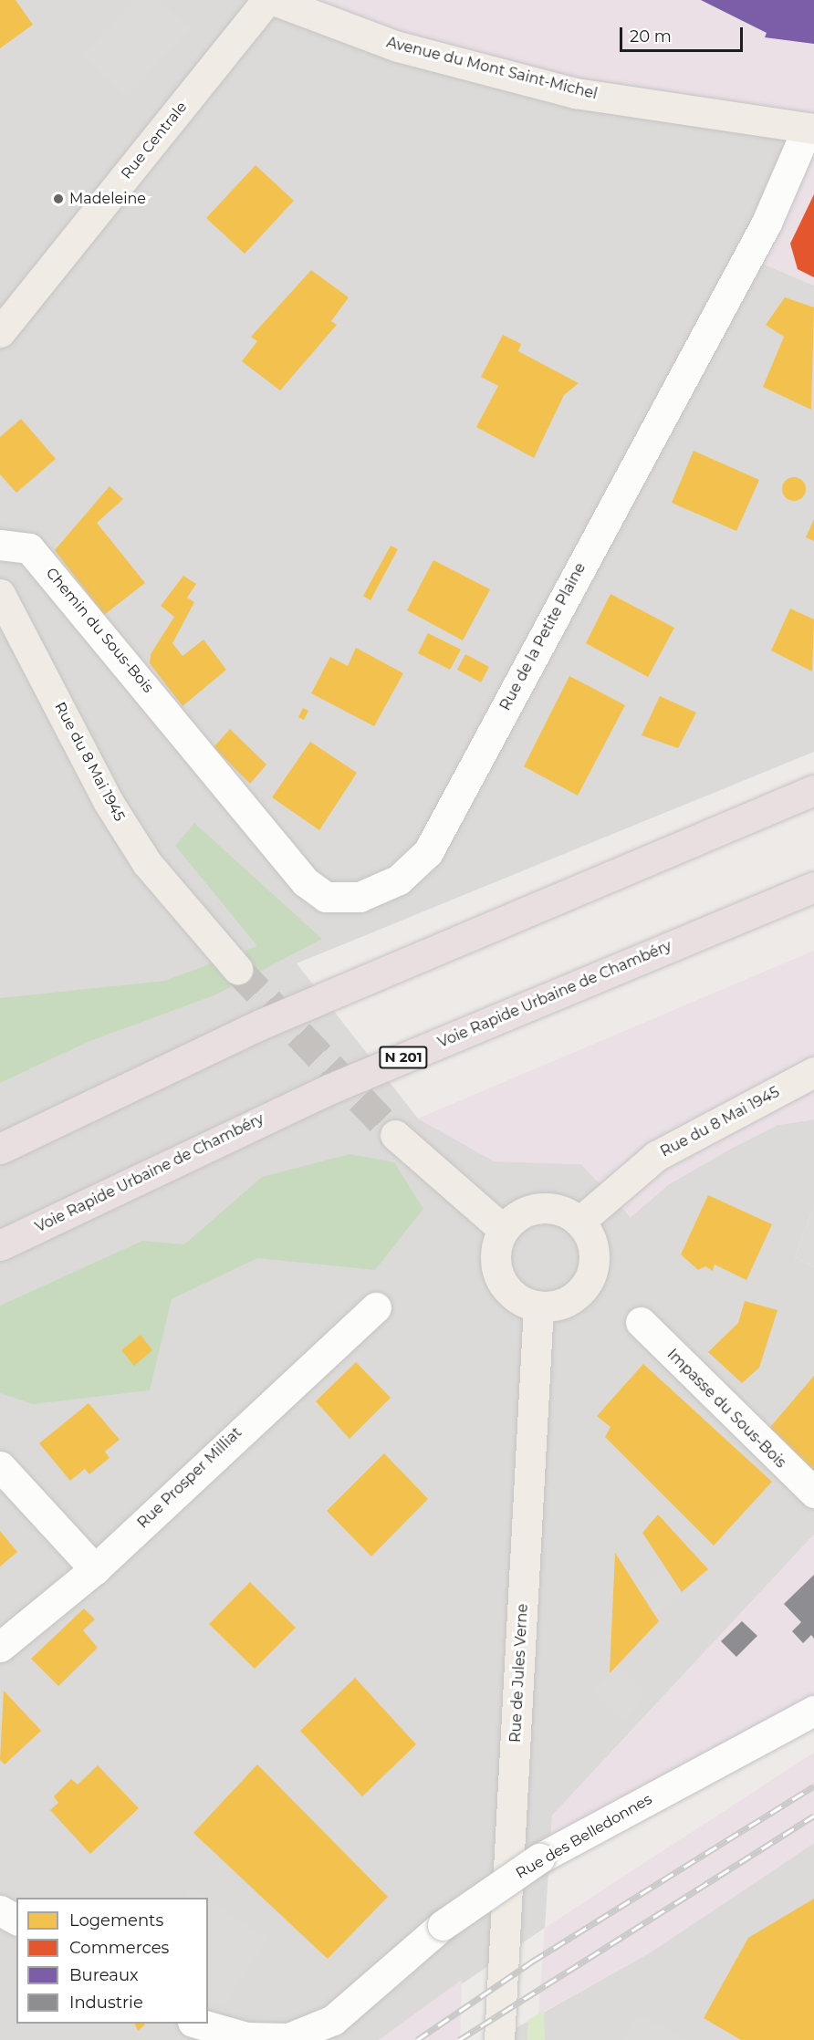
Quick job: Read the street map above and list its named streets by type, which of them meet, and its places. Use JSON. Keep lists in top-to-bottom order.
{
  "streets": {
    "highway": ["Voie Rapide Urbaine de Chambéry", "N 201"],
    "main road": [
      "Avenue du Mont Saint-Michel",
      "Rue Centrale",
      "Rue du 8 Mai 1945",
      "Rue de Jules Verne"
    ],
    "street": [
      "Chemin du Sous-Bois",
      "Rue de la Petite Plaine",
      "Impasse du Sous-Bois",
      "Rue Prosper Milliat",
      "Rue des Belledonnes"
    ]
  },
  "crossings": [
    ["Avenue du Mont Saint-Michel", "Rue de la Petite Plaine"],
    ["Chemin du Sous-Bois", "Rue de la Petite Plaine"],
    ["Rue du 8 Mai 1945", "Rue de Jules Verne"]
  ],
  "places": ["Madeleine"],
  "legend": [
    "Logements",
    "Commerces",
    "Bureaux",
    "Industrie"
  ],
  "scale_bar": "20 m"
}
